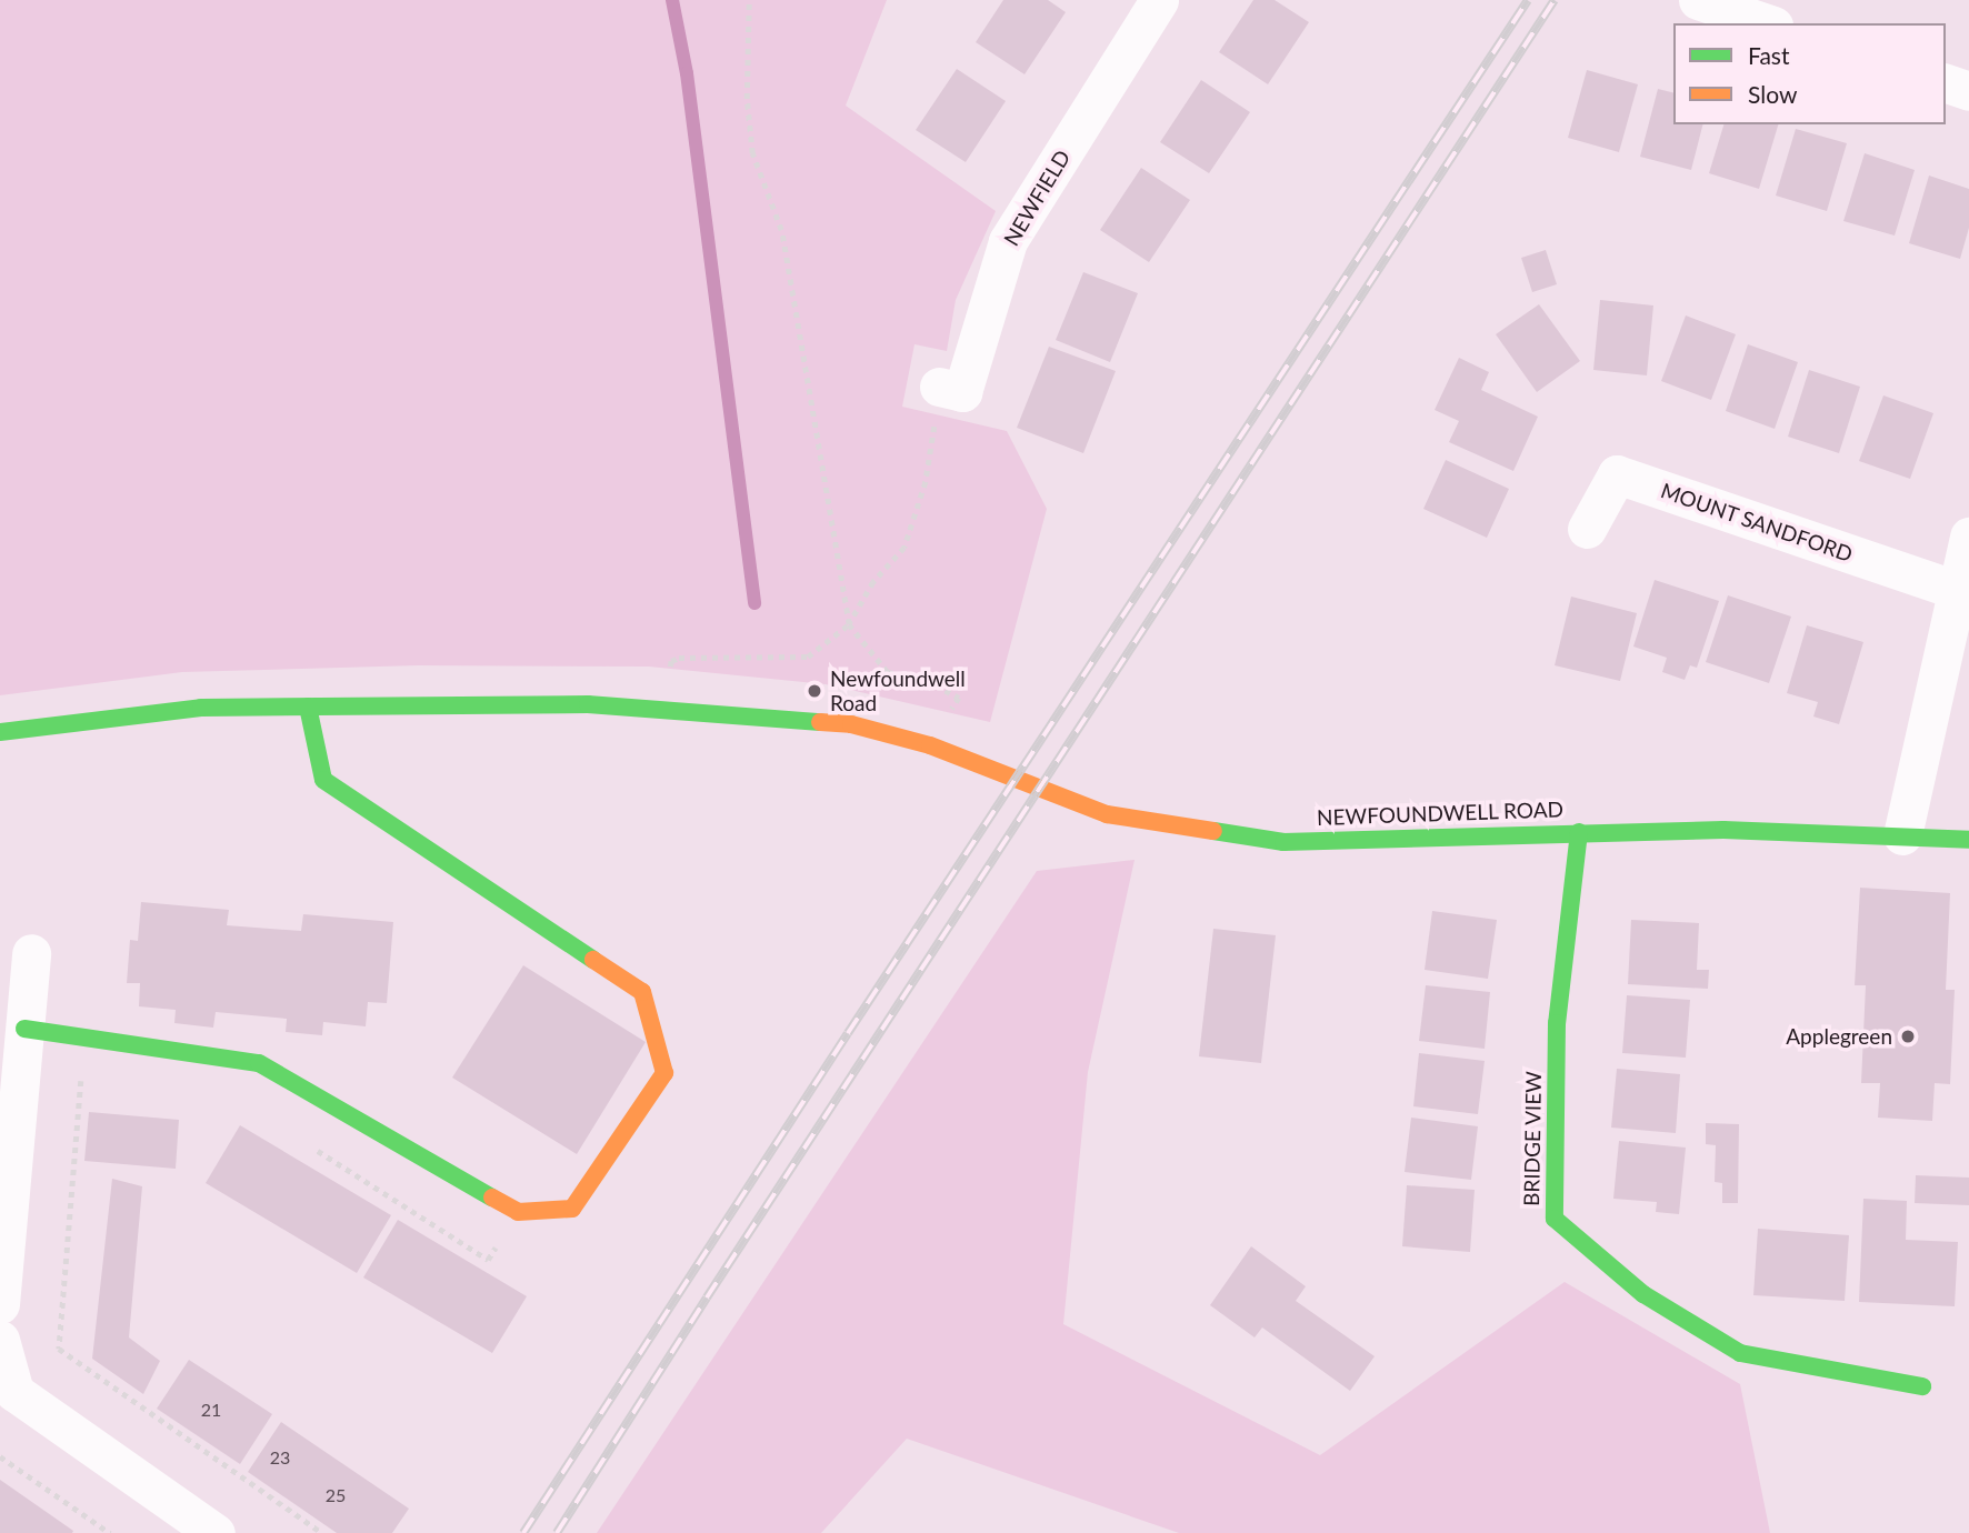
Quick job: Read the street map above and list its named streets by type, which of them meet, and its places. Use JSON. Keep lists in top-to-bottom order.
{
  "streets": {
    "street": [
      "NEWFIELD",
      "MOUNT SANDFORD",
      "NEWFOUNDWELL ROAD",
      "BRIDGE VIEW"
    ]
  },
  "crossings": [
    ["NEWFOUNDWELL ROAD", "BRIDGE VIEW"]
  ],
  "places": ["Newfoundwell Road", "Applegreen"],
  "house_numbers": ["21", "23", "25"],
  "legend": ["Fast", "Slow"]
}
